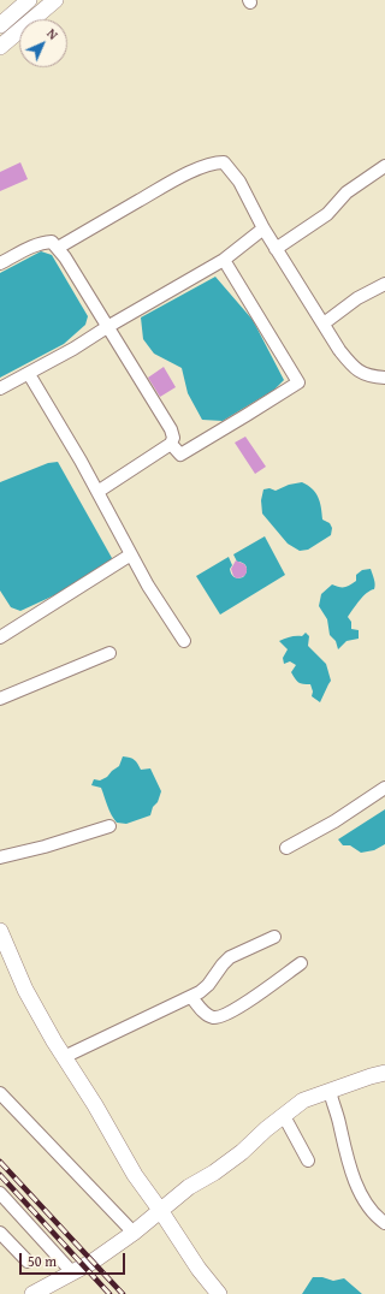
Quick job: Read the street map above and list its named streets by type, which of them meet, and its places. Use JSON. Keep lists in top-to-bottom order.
{
  "scale_bar": "50 m",
  "north": "top right"
}
